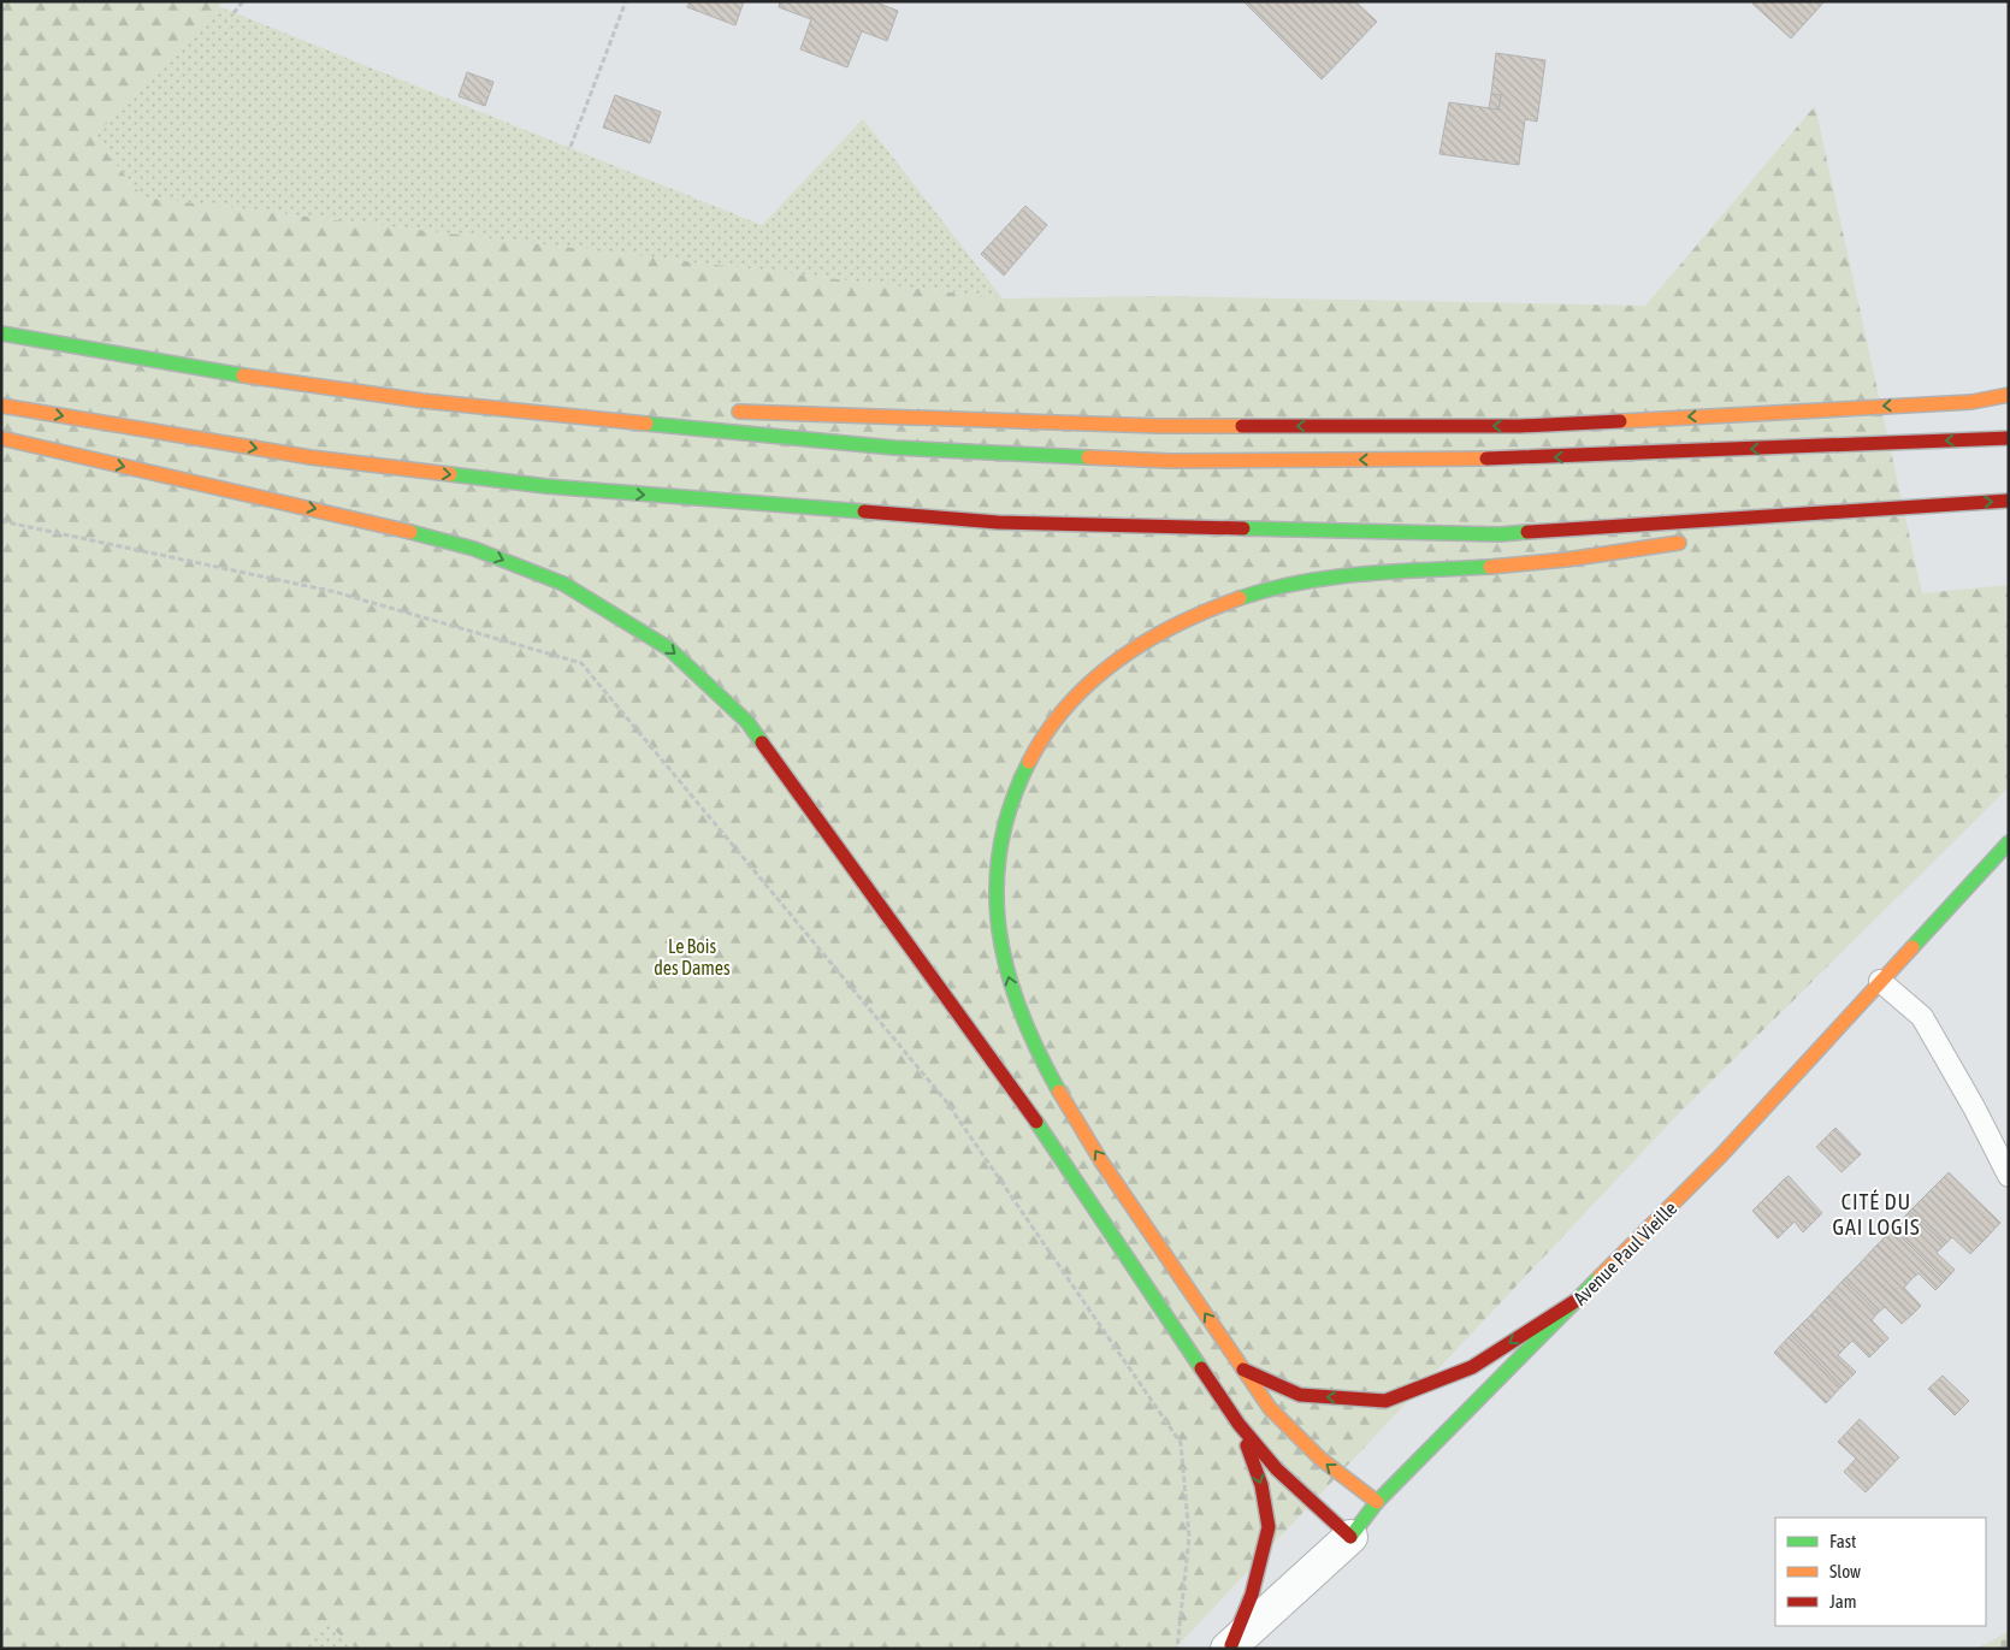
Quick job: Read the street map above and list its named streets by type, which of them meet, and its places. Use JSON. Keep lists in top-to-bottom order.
{
  "streets": {
    "main road": ["Avenue Paul Vieille"]
  },
  "districts": ["CITÉ DU GAI LOGIS"],
  "parks": ["Le Bois des Dames"],
  "legend": ["Fast", "Slow", "Jam"]
}
